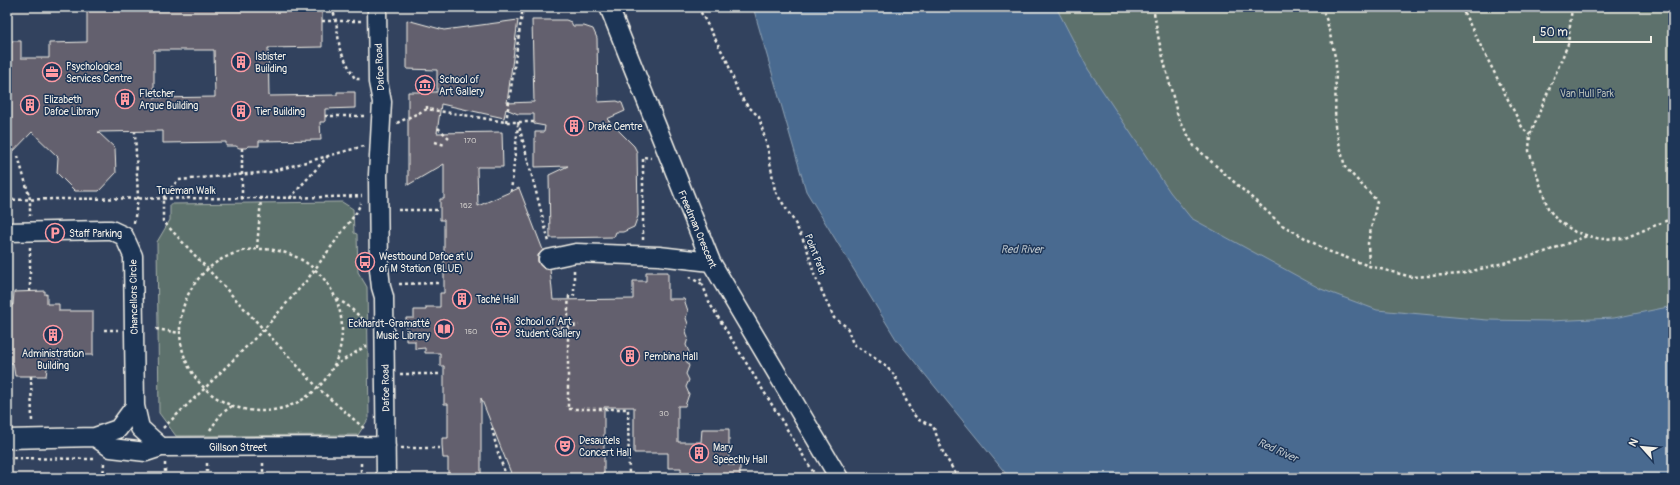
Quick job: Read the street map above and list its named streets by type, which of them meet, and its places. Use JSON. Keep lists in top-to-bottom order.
{
  "streets": {
    "street": [
      "Dafoe Road",
      "Freedman Crescent",
      "Chancellors Circle",
      "Gillson Street"
    ],
    "path": ["Trueman Walk", "Point Path"]
  },
  "crossings": [
    ["Dafoe Road", "Gillson Street"],
    ["Chancellors Circle", "Gillson Street"]
  ],
  "water": ["Red River"],
  "parks": ["Van Hull Park"],
  "places": {
    "building": [
      "Isbister Building",
      "Fletcher Argue Building",
      "Elizabeth Dafoe Library",
      "Tier Building",
      "Drake Centre",
      "Taché Hall",
      "Administration Building",
      "Pembina Hall",
      "Mary Speechly Hall"
    ],
    "office": ["Psychological Services Centre"],
    "museum": ["School of Art Gallery", "School of Art Student Gallery"],
    "parking": ["Staff Parking"],
    "bus stop": ["Westbound Dafoe at U of M Station (BLUE)"],
    "library": ["Eckhardt-Gramatté Music Library"],
    "theatre": ["Desautels Concert Hall"]
  },
  "house_numbers": [
    "170",
    "162",
    "150",
    "30"
  ],
  "scale_bar": "50 m",
  "north": "top left"
}
